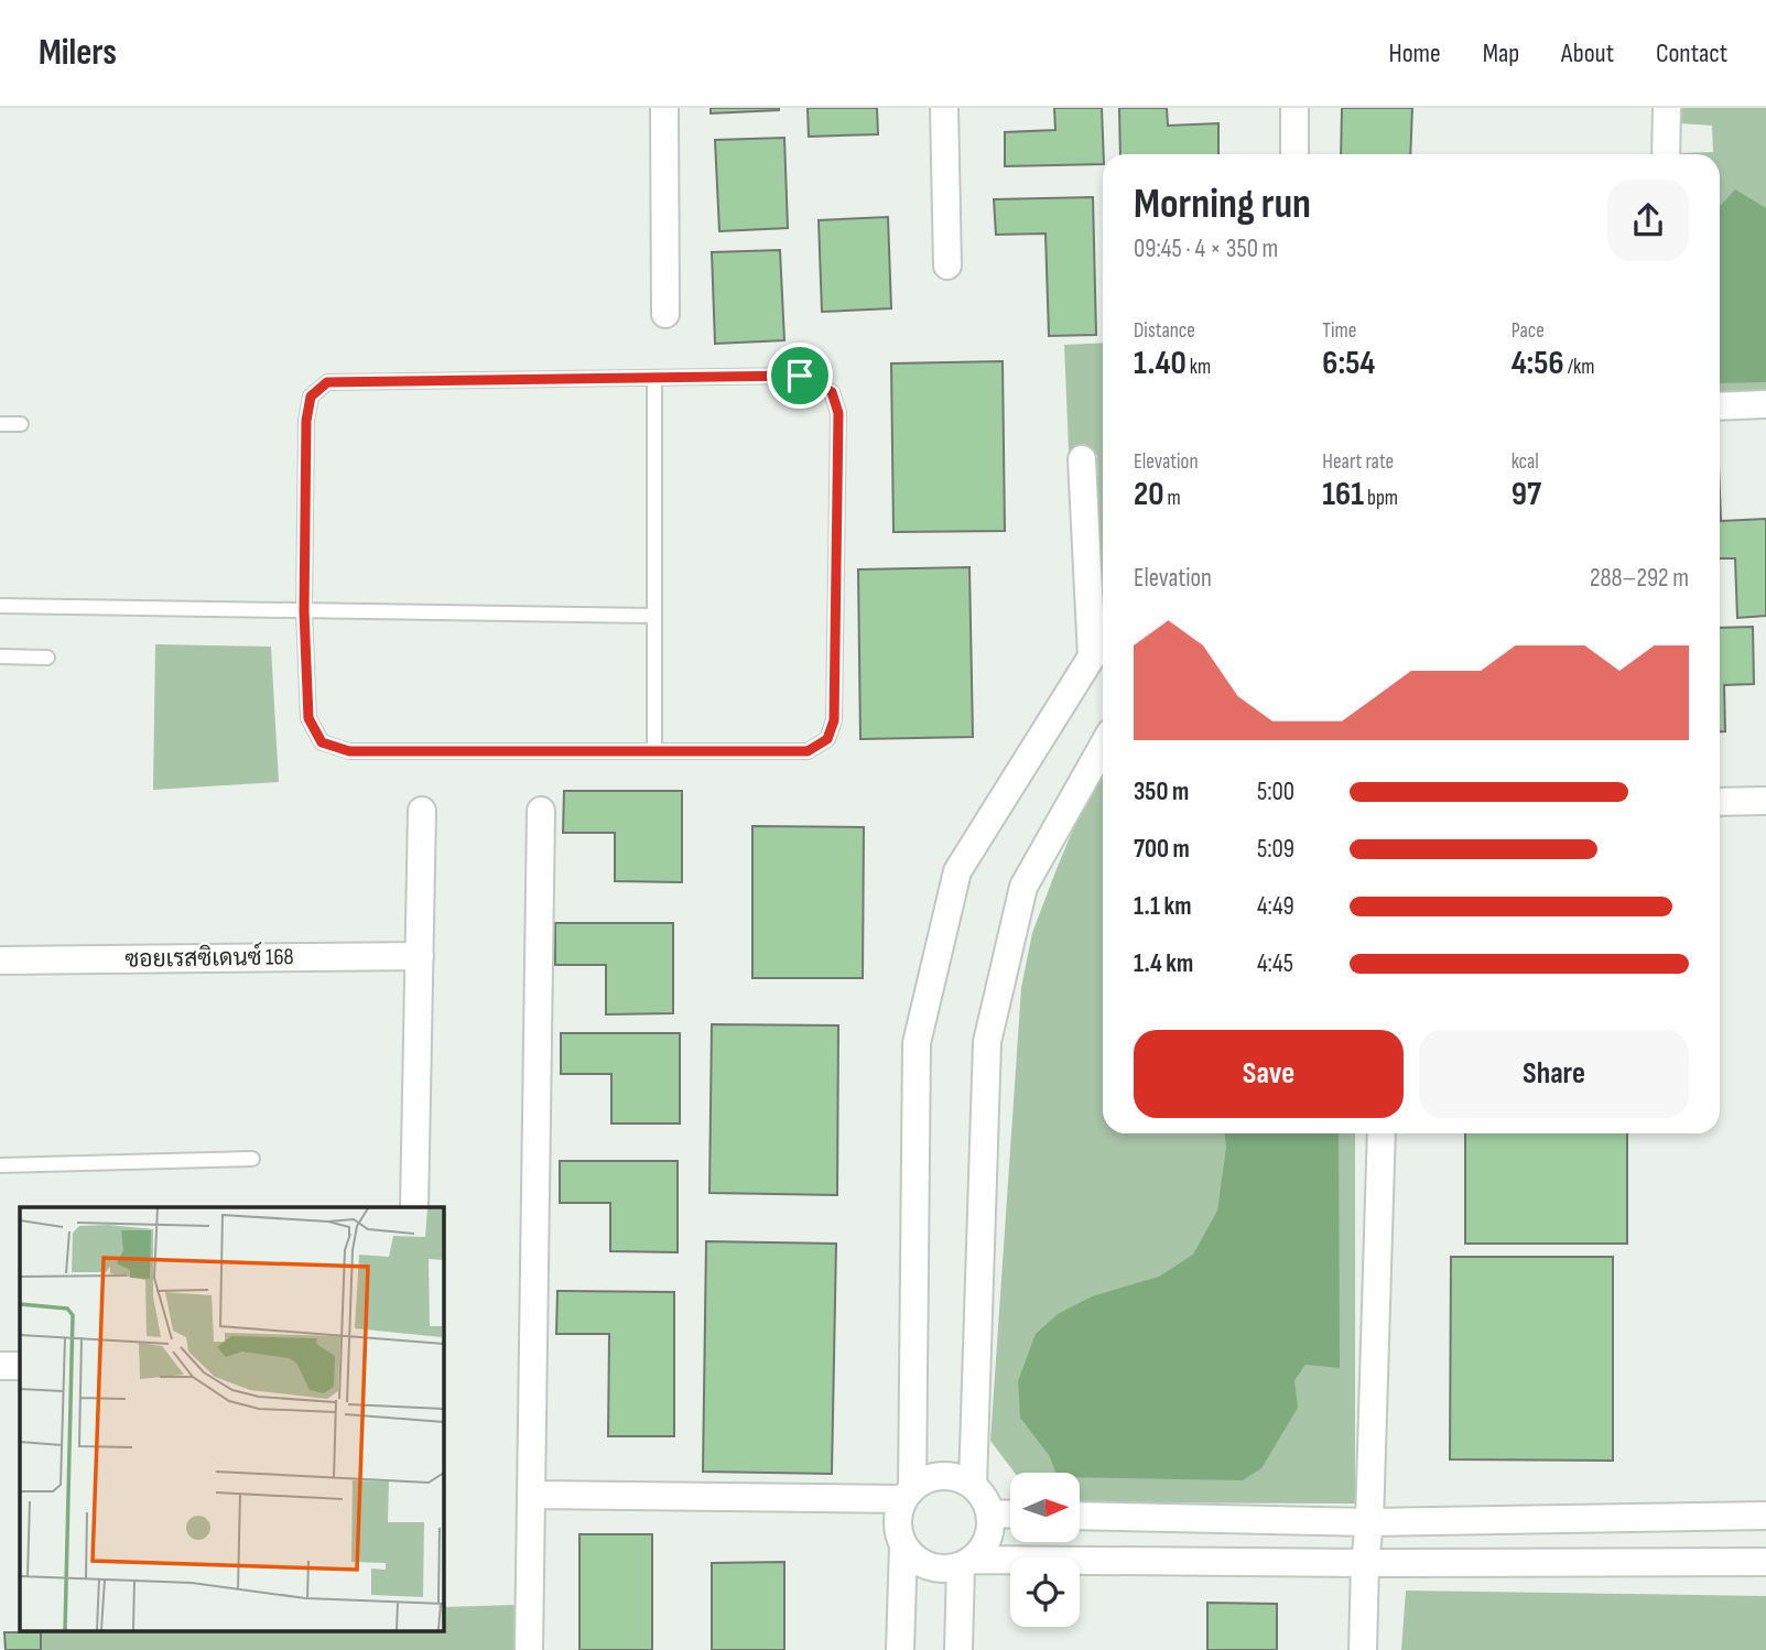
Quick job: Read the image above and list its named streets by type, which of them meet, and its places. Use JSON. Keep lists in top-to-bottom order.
{
  "streets": {
    "street": ["ซอยเรสซิเดนซ์ 168"]
  },
  "north": "right",
  "page": {
    "header": "Milers",
    "nav": [
      "Home",
      "Map",
      "About",
      "Contact"
    ],
    "heading": ["Morning run", "09:45 · 4 × 350 m"],
    "stats": [
      ["Distance", "1.40 km"],
      ["Time", "6:54"],
      ["Pace", "4:56 /km"],
      ["Elevation", "20 m"],
      ["Heart rate", "161 bpm"],
      ["kcal", "97"]
    ],
    "chart": ["Elevation", "288–292 m"],
    "list": [
      {
        "name": "350 m",
        "note": "5:00"
      },
      {
        "name": "700 m",
        "note": "5:09"
      },
      {
        "name": "1.1 km",
        "note": "4:49"
      },
      {
        "name": "1.4 km",
        "note": "4:45"
      }
    ],
    "buttons": ["Save", "Share"]
  }
}
